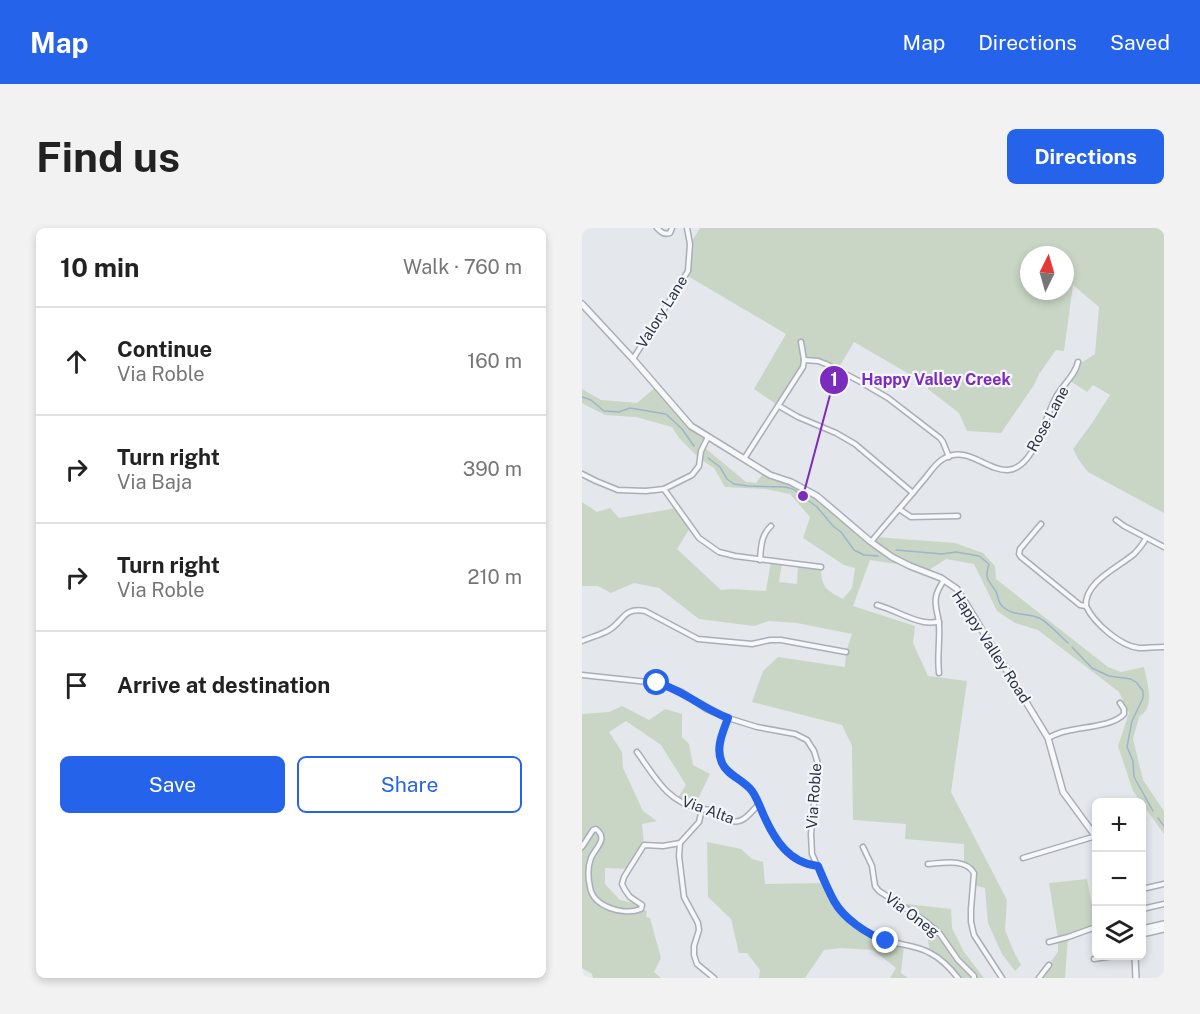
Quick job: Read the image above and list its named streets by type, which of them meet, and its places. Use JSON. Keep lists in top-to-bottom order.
{
  "streets": {
    "street": [
      "Valory Lane",
      "Rose Lane",
      "Happy Valley Road",
      "Via Roble",
      "Via Alta",
      "Via Oneg"
    ]
  },
  "crossings": [
    ["Valory Lane", "Happy Valley Road"]
  ],
  "places": ["Happy Valley Creek"],
  "north": "top",
  "page": {
    "header": "Map",
    "nav": ["Map", "Directions", "Saved"],
    "buttons": [
      "Directions",
      ["Save", "Share"]
    ],
    "title": "Find us",
    "heading": ["10 min", "Walk · 760 m"],
    "list": [
      ["Continue", "Via Roble", "160 m"],
      ["Turn right", "Via Baja", "390 m"],
      ["Turn right", "Via Roble", "210 m"],
      "Arrive at destination"
    ],
    "map_buttons": ["+", "−"]
  }
}
